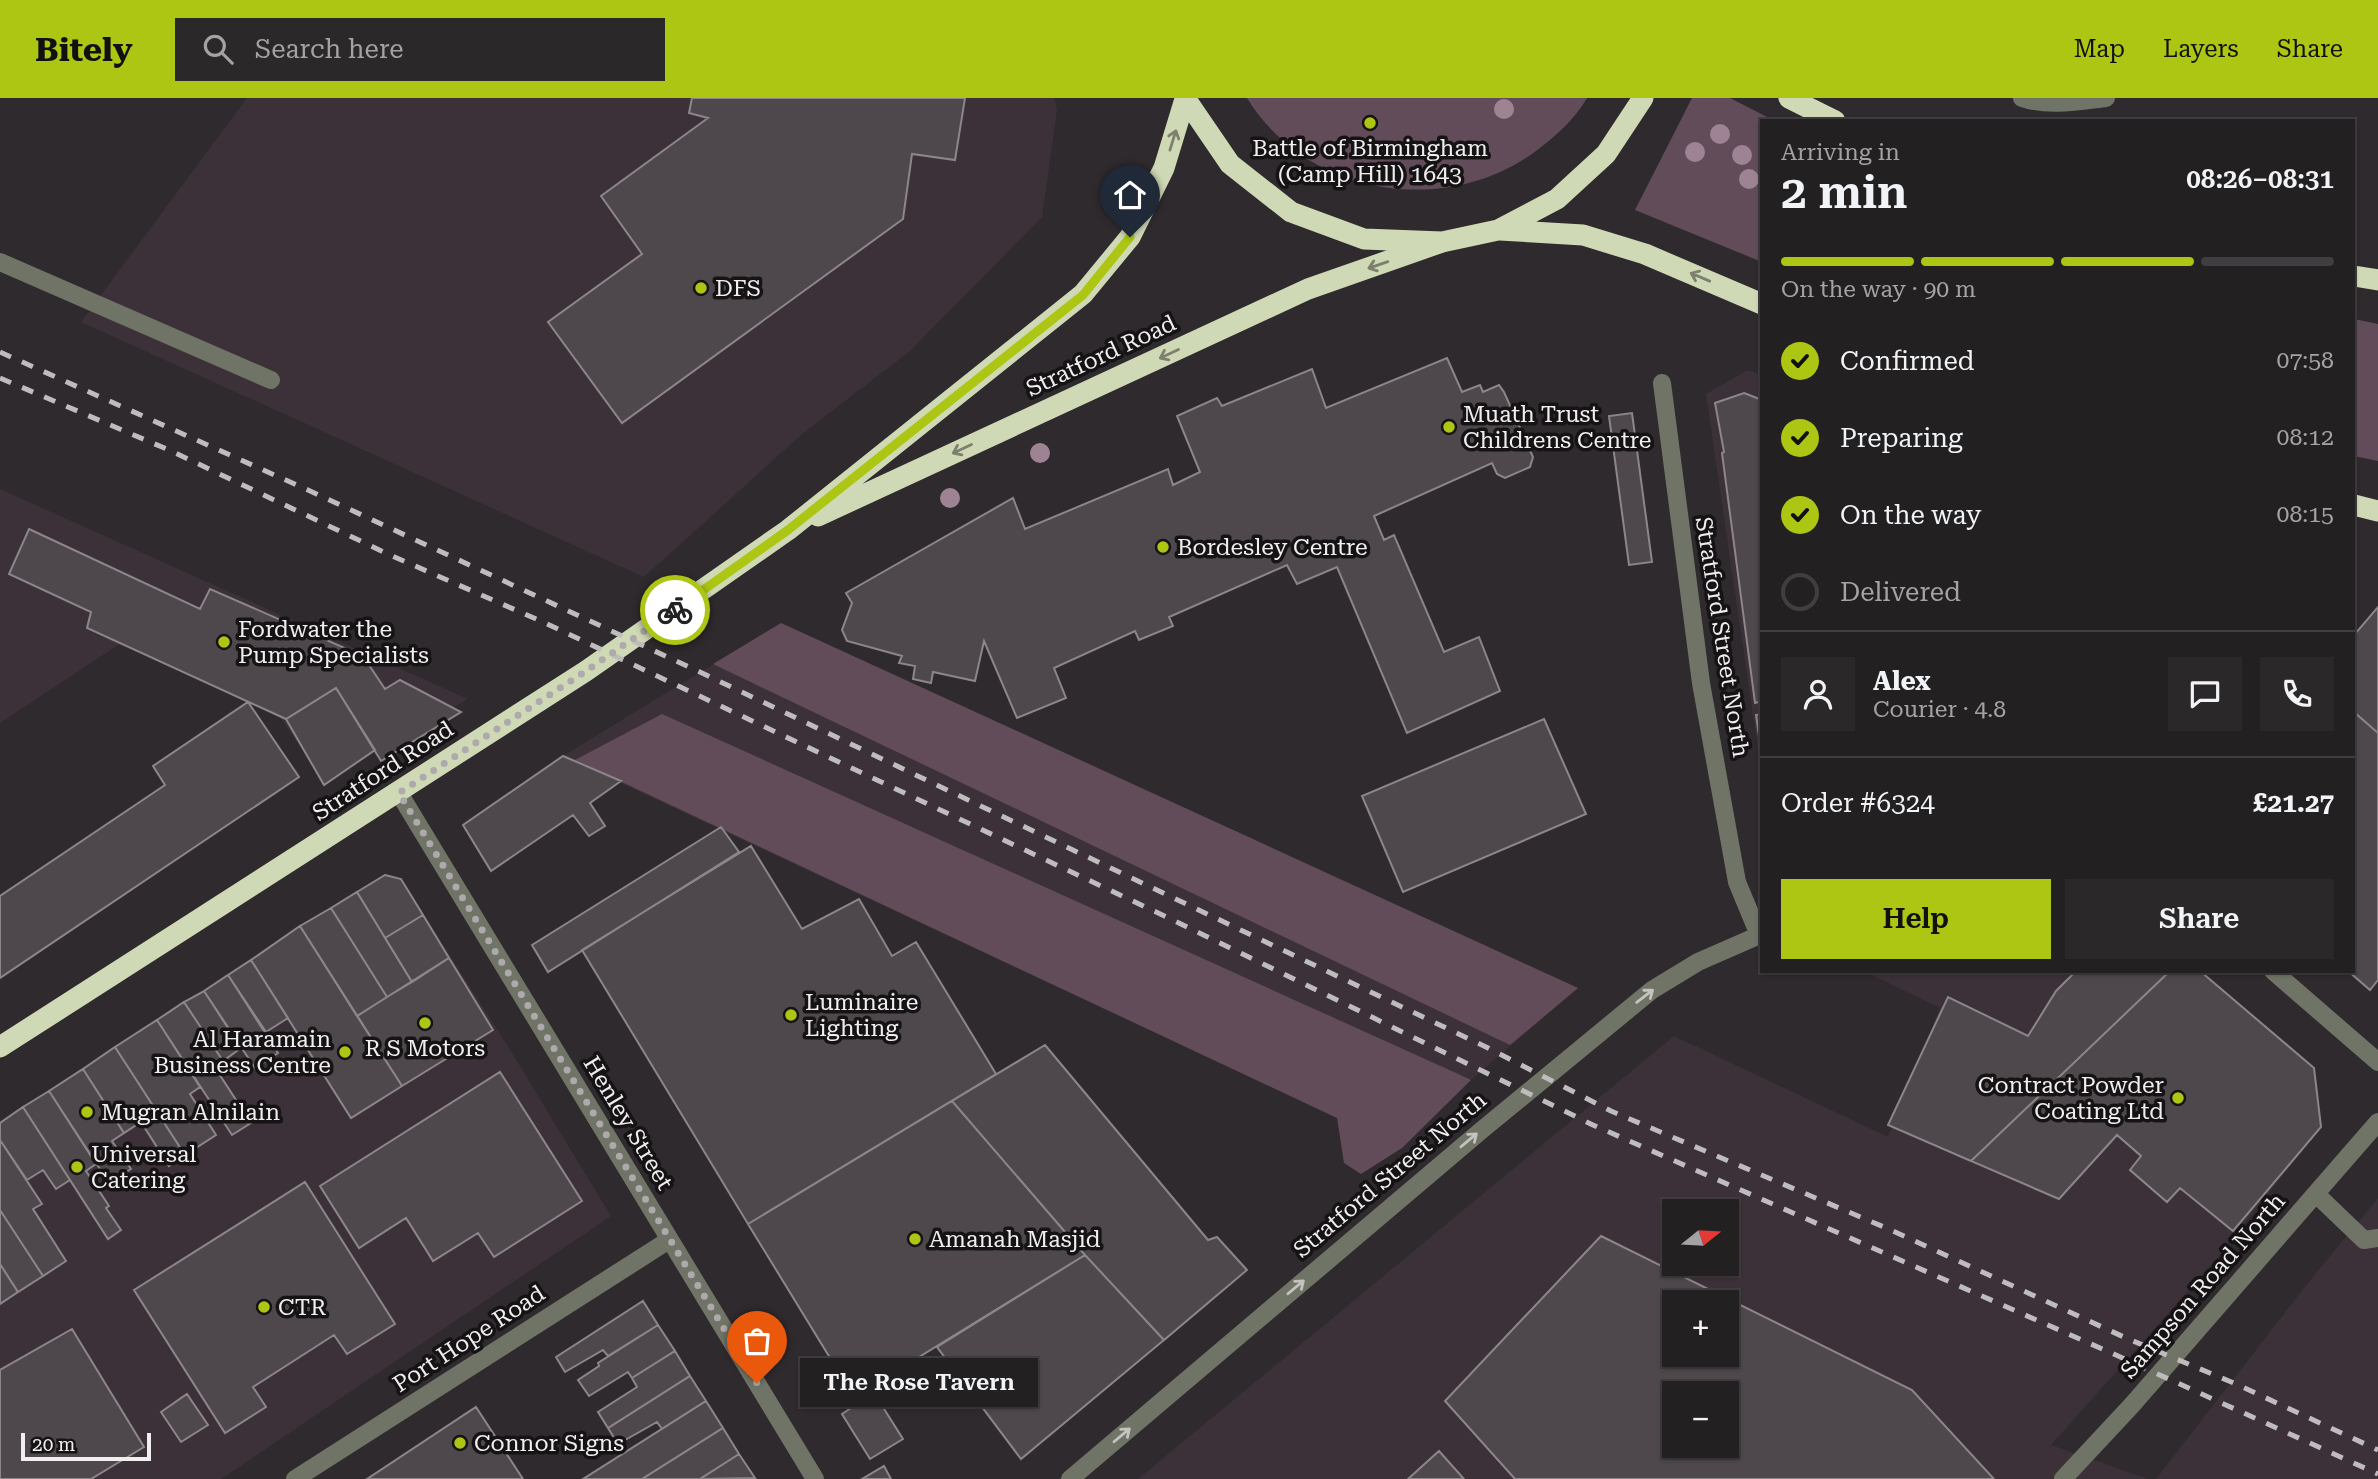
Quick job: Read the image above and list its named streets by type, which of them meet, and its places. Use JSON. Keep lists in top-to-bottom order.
{
  "streets": {
    "highway": ["Stratford Road"],
    "street": [
      "Stratford Street North",
      "Henley Street",
      "Sampson Road North",
      "Port Hope Road"
    ]
  },
  "crossings": [
    ["Stratford Road", "Henley Street"],
    ["Henley Street", "Port Hope Road"]
  ],
  "one_way": ["Stratford Street North"],
  "places": [
    "Battle of Birmingham (Camp Hill) 1643",
    "DFS",
    "Muath Trust Childrens Centre",
    "Bordesley Centre",
    "Fordwater the Pump Specialists",
    "Luminaire Lighting",
    "R S Motors",
    "Al Haramain Business Centre",
    "Contract Powder Coating Ltd",
    "Mugran Alnilain",
    "Universal Catering",
    "Amanah Masjid",
    "CTR",
    "The Rose Tavern",
    "Connor Signs"
  ],
  "scale_bar": "20 m",
  "north": "right",
  "page": {
    "header": "Bitely",
    "search": "Search here",
    "nav": ["Map", "Layers", "Share"],
    "heading": ["2 min", "Arriving in", "08:26–08:31"],
    "panel": [
      "Alex",
      "Courier · 4.8",
      "Order #6324",
      "£21.27"
    ],
    "bar": "On the way · 90 m",
    "list": [
      ["Confirmed", "07:58"],
      ["Preparing", "08:12"],
      ["On the way", "08:15"],
      "Delivered"
    ],
    "buttons": ["Help", "Share"],
    "map_buttons": ["+", "−"],
    "bubble": "The Rose Tavern",
    "scale": "20 m"
  }
}
